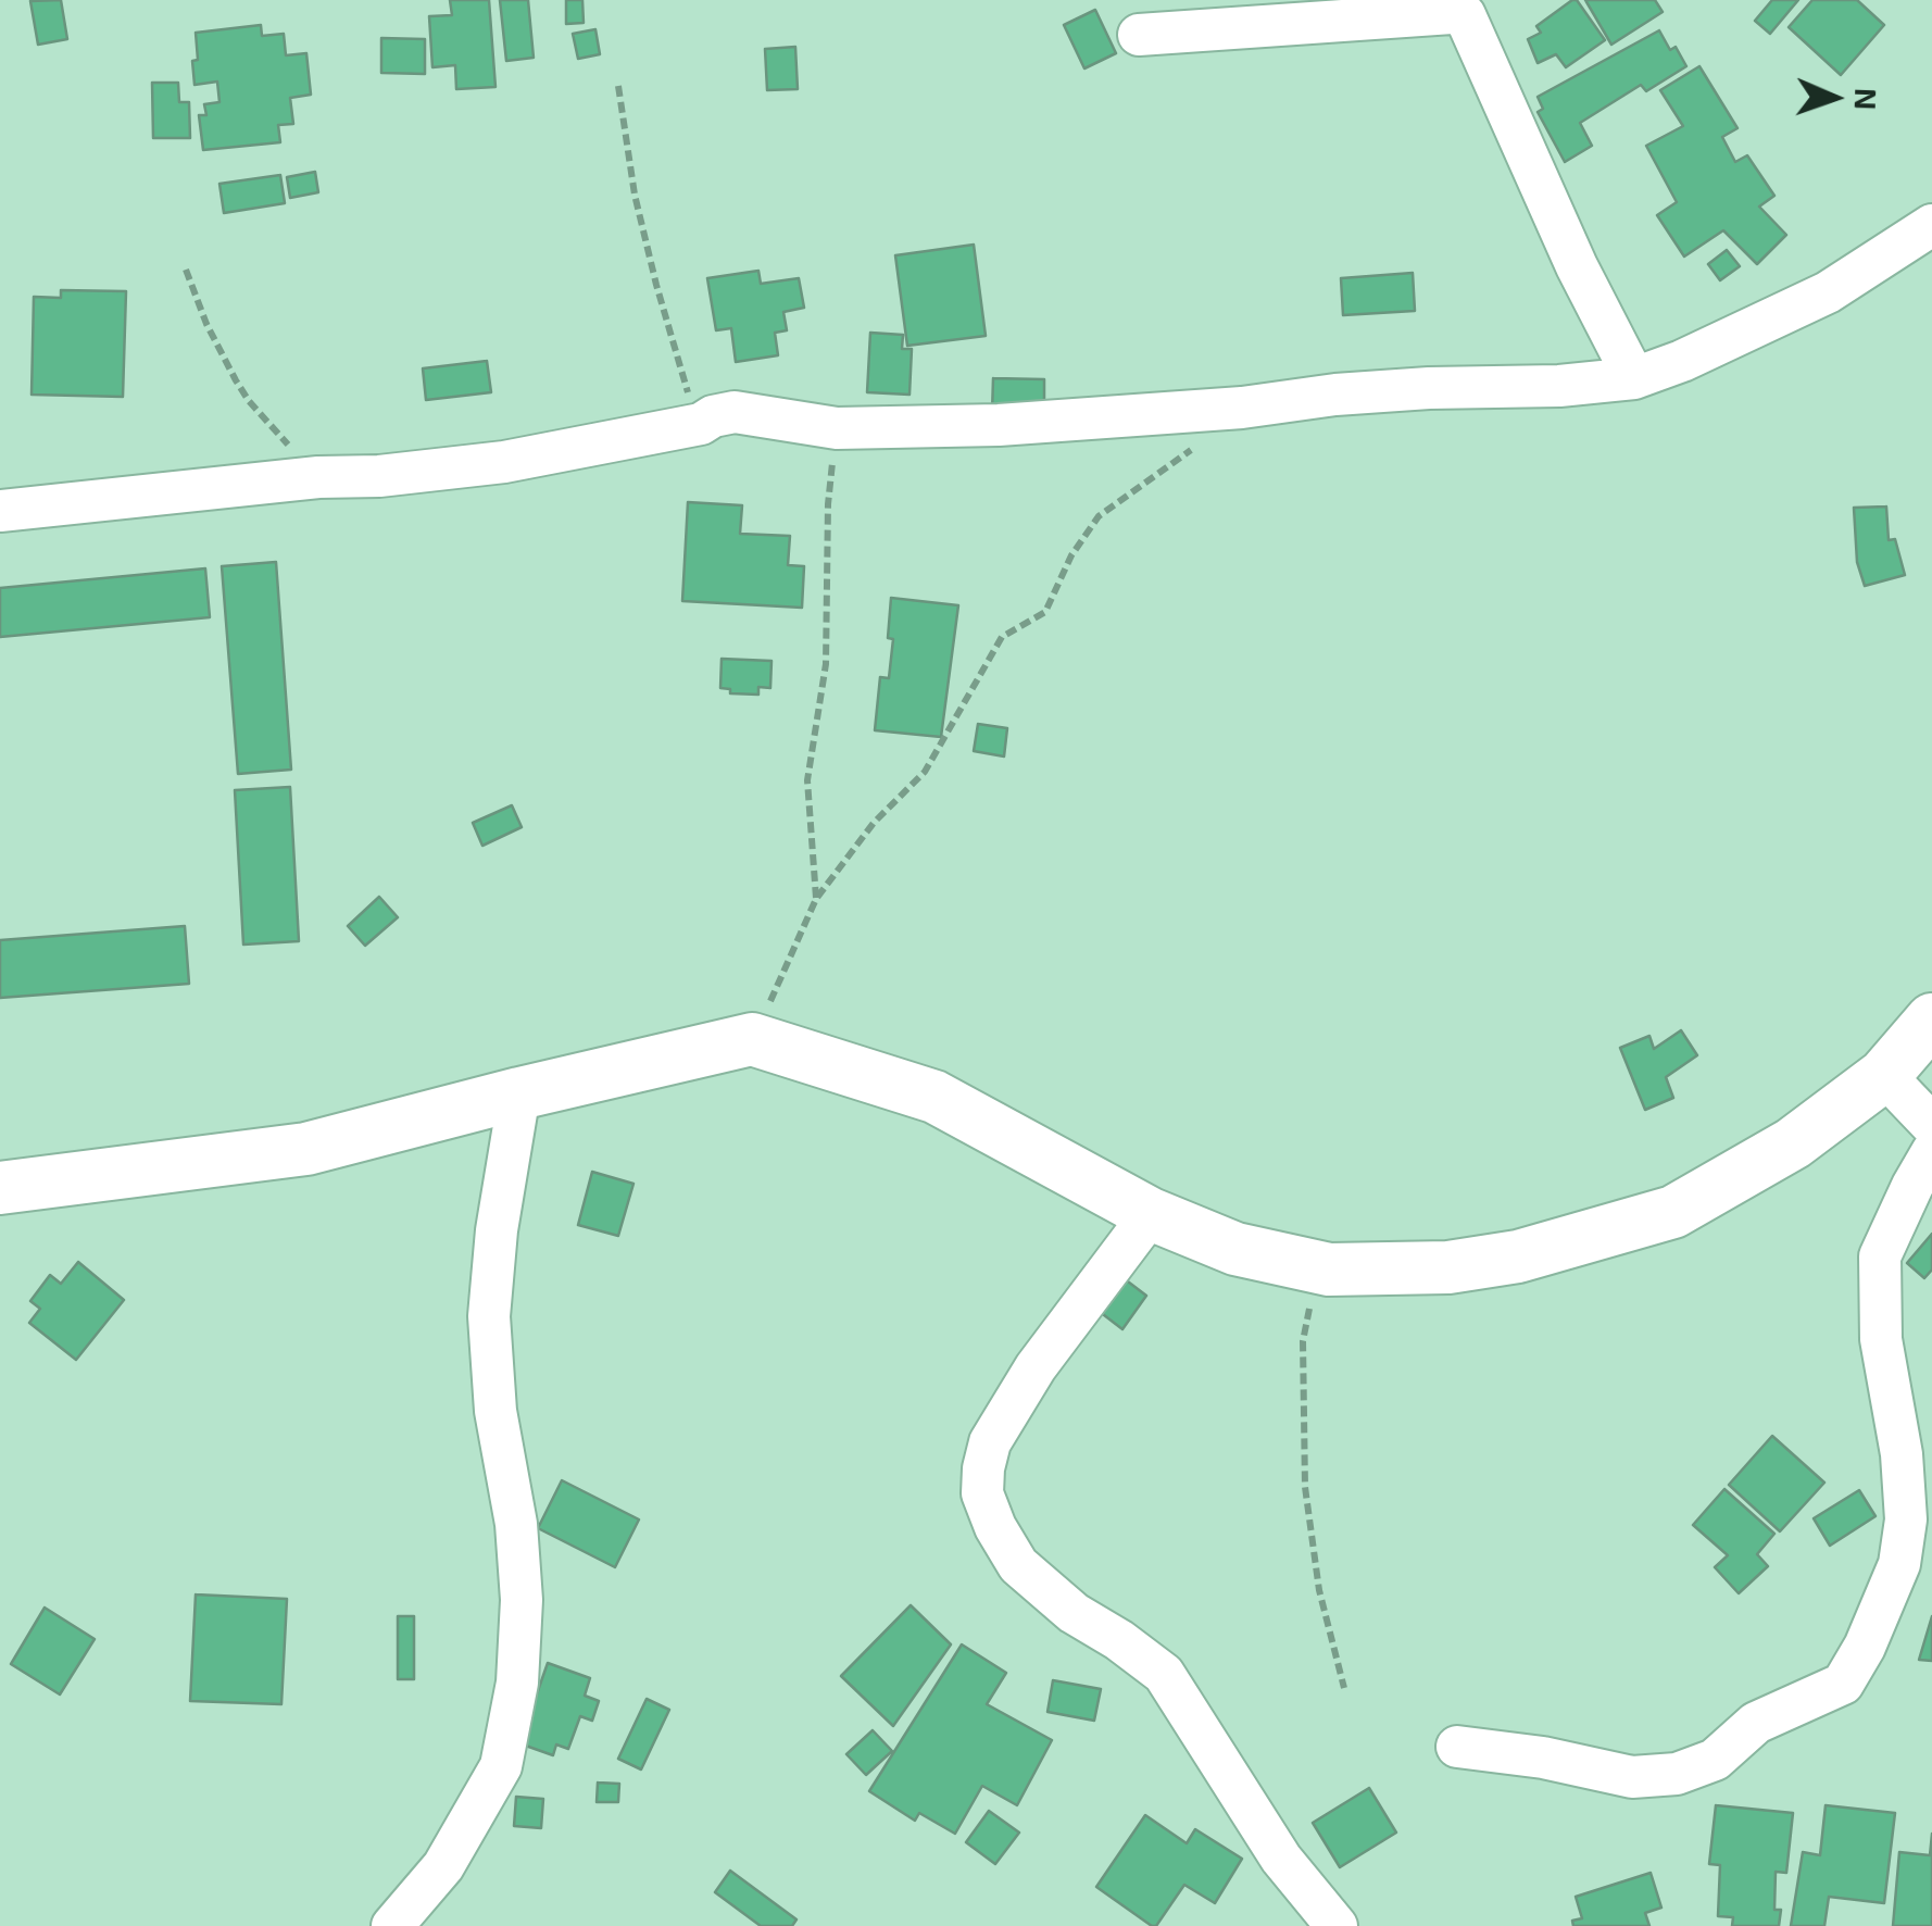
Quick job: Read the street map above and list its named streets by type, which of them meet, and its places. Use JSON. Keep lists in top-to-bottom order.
{
  "north": "right"
}
